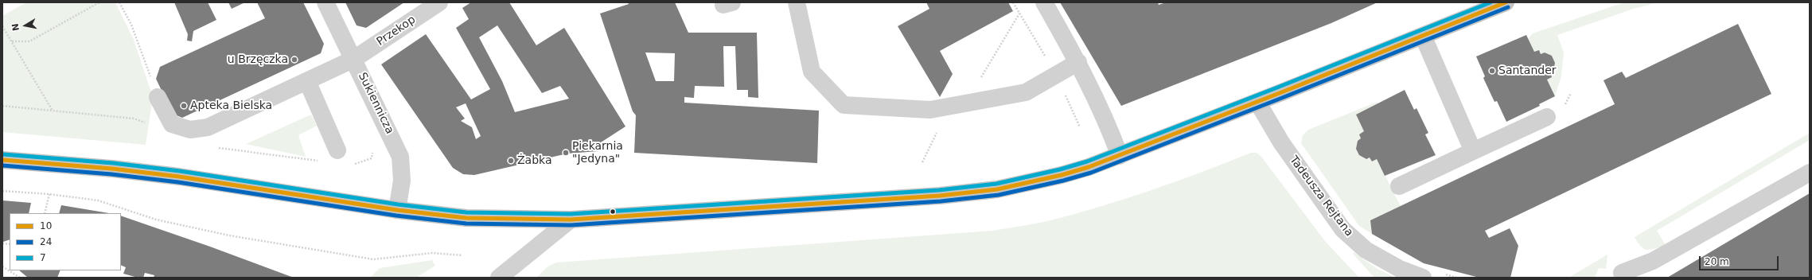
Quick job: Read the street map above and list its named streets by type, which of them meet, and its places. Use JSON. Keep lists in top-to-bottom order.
{
  "streets": {
    "street": ["Przekop", "Sukiennicza", "Tadeusza Rejtana"]
  },
  "crossings": [
    ["Przekop", "Sukiennicza"]
  ],
  "places": [
    "u Brzęczka",
    "Santander",
    "Apteka Bielska",
    "Piekarnia \"Jedyna\"",
    "Żabka"
  ],
  "lines": ["transit line 10", "transit line 7", "transit line 24"],
  "legend": ["10", "24", "7"],
  "scale_bar": "20 m",
  "north": "left"
}
